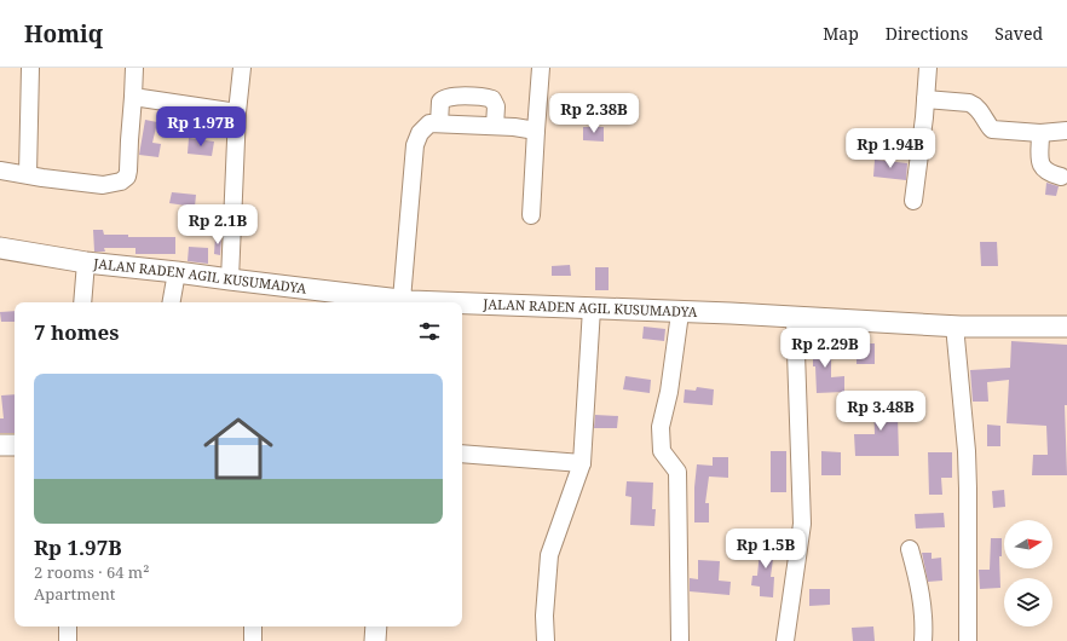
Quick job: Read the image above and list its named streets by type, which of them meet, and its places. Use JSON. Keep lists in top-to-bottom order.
{
  "streets": {
    "main road": ["JALAN RADEN AGIL KUSUMADYA"]
  },
  "north": "right",
  "page": {
    "header": "Homiq",
    "nav": ["Map", "Directions", "Saved"],
    "price": [
      "Rp 2.38B",
      "Rp 1.97B",
      "Rp 1.94B",
      "Rp 2.1B",
      "Rp 2.29B",
      "Rp 3.48B",
      "Rp 1.5B"
    ],
    "heading": "7 homes",
    "list": [
      {
        "name": "Rp 1.97B",
        "note": "2 rooms · 64 m² · Apartment"
      }
    ]
  }
}
